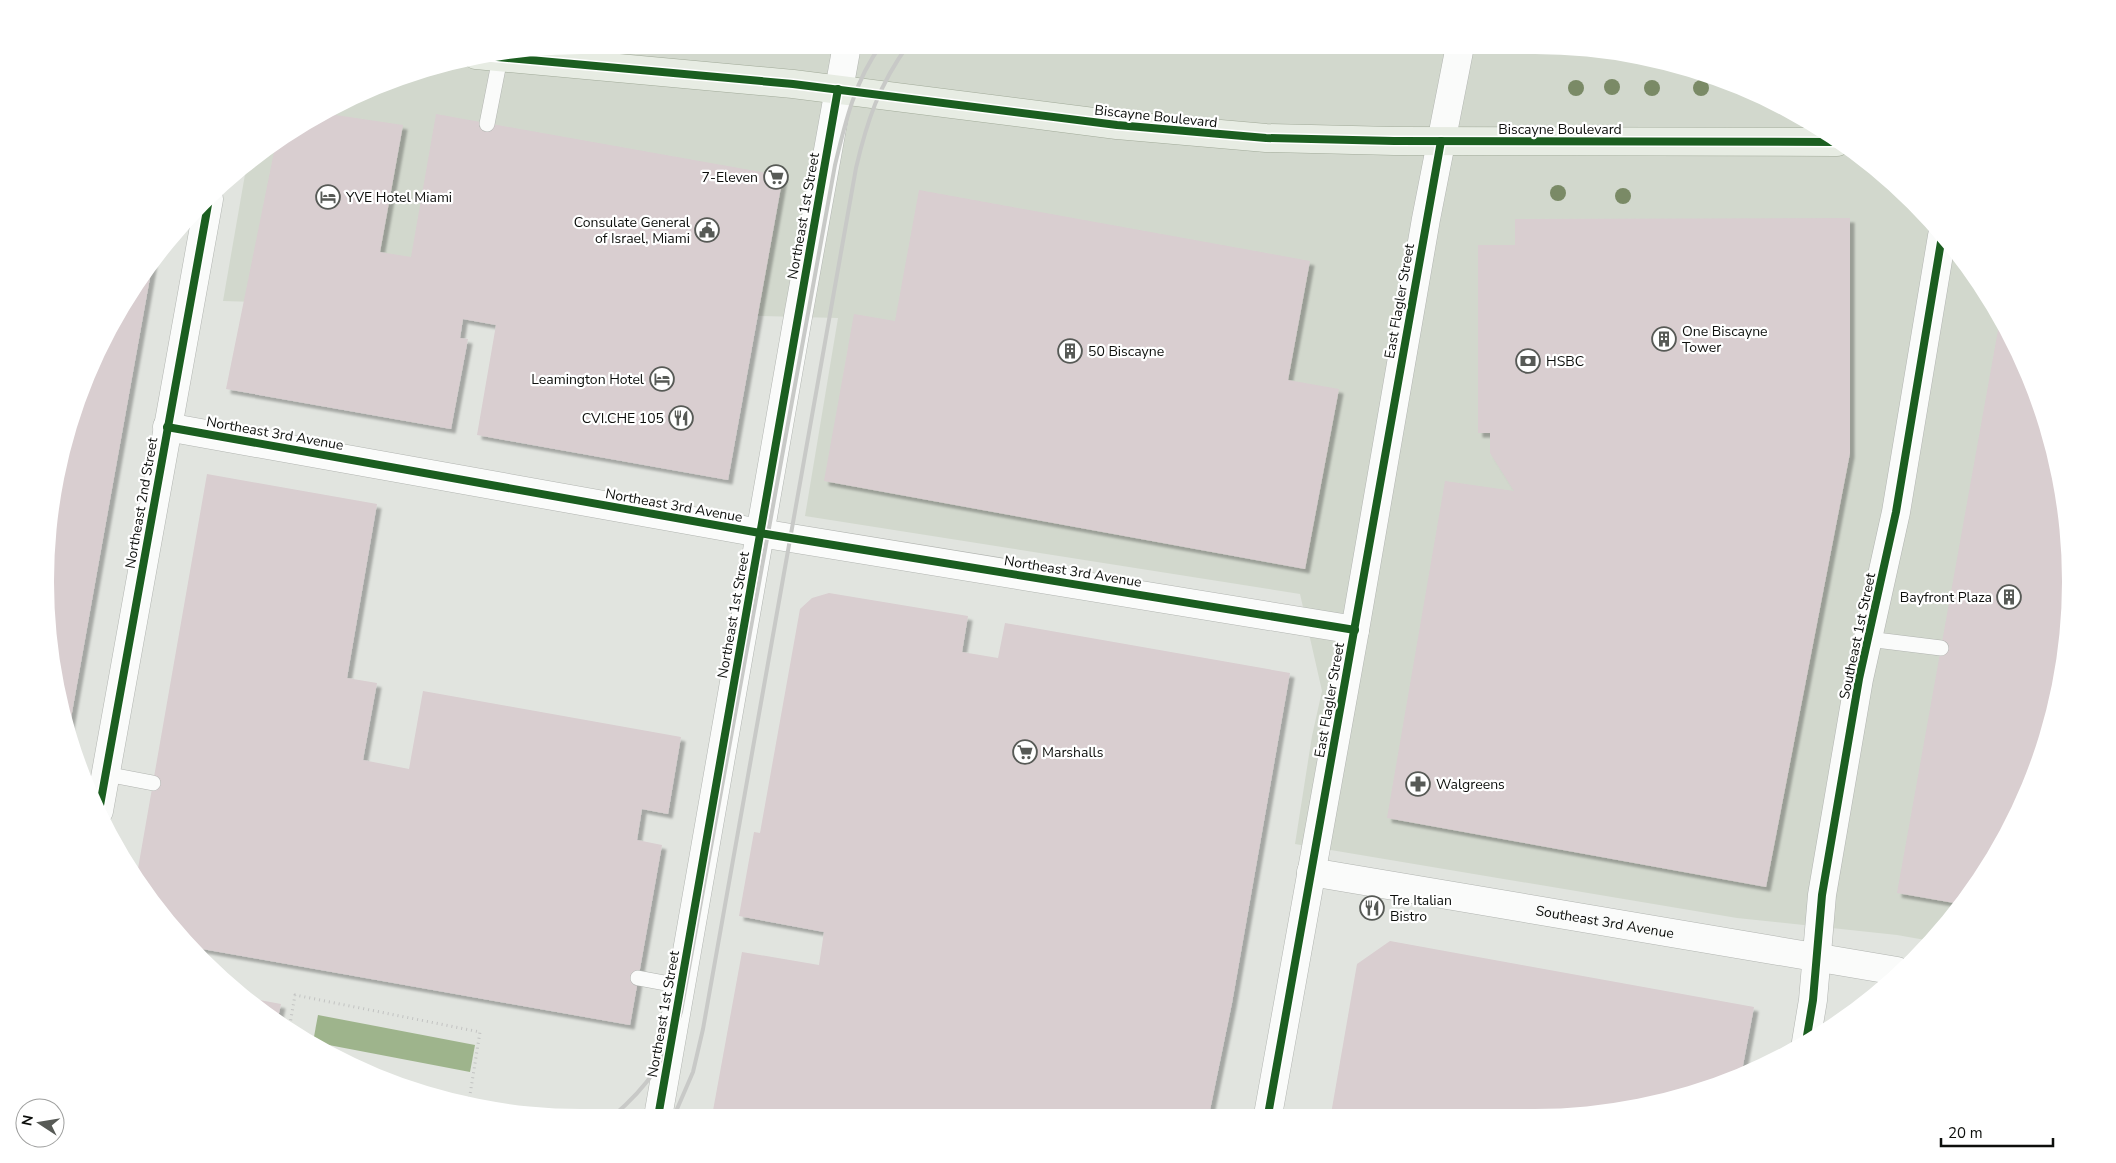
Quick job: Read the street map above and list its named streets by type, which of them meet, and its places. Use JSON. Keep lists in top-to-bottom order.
{
  "streets": {
    "main road": [
      "Biscayne Boulevard",
      "Northeast 1st Street",
      "East Flagler Street",
      "Northeast 3rd Avenue",
      "Northeast 2nd Street",
      "Southeast 1st Street",
      "Southeast 3rd Avenue"
    ]
  },
  "crossings": [
    ["Biscayne Boulevard", "Northeast 1st Street"],
    ["Biscayne Boulevard", "East Flagler Street"],
    ["Northeast 1st Street", "Northeast 3rd Avenue"],
    ["East Flagler Street", "Northeast 3rd Avenue"],
    ["East Flagler Street", "Southeast 3rd Avenue"],
    ["Northeast 3rd Avenue", "Northeast 2nd Street"],
    ["Southeast 1st Street", "Southeast 3rd Avenue"]
  ],
  "places": {
    "supermarket": ["7-Eleven", "Marshalls"],
    "hotel": ["YVE Hotel Miami", "Leamington Hotel"],
    "public building": ["Consulate General of Israel, Miami"],
    "building": ["One Biscayne Tower", "50 Biscayne", "Bayfront Plaza"],
    "bank": ["HSBC"],
    "restaurant": ["CVI.CHE 105", "Tre Italian Bistro"],
    "pharmacy": ["Walgreens"]
  },
  "scale_bar": "20 m",
  "north": "left"
}
